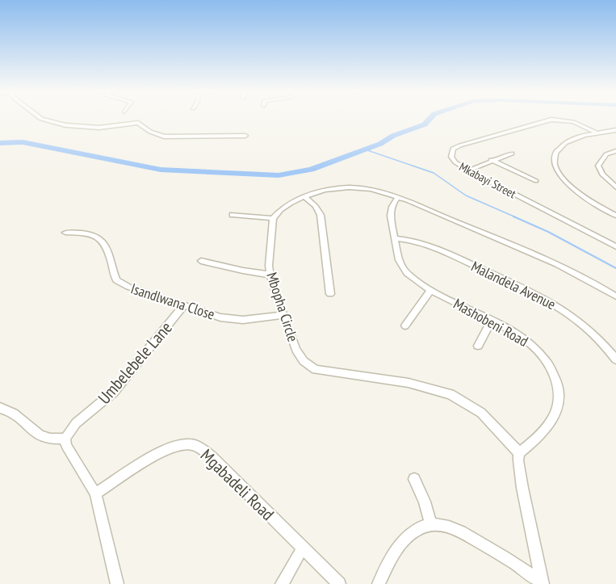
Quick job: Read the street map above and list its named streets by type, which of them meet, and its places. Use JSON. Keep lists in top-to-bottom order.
{
  "streets": {
    "street": [
      "Mkabayi Street",
      "Malandela Avenue",
      "Isandlwana Close",
      "Mbopha Circle",
      "Mashobeni Road",
      "Umbelebele Lane",
      "Mgabadeli Road"
    ]
  },
  "crossings": [
    ["Malandela Avenue", "Mashobeni Road"],
    ["Isandlwana Close", "Mbopha Circle"],
    ["Isandlwana Close", "Umbelebele Lane"],
    ["Mbopha Circle", "Mashobeni Road"]
  ]
}
